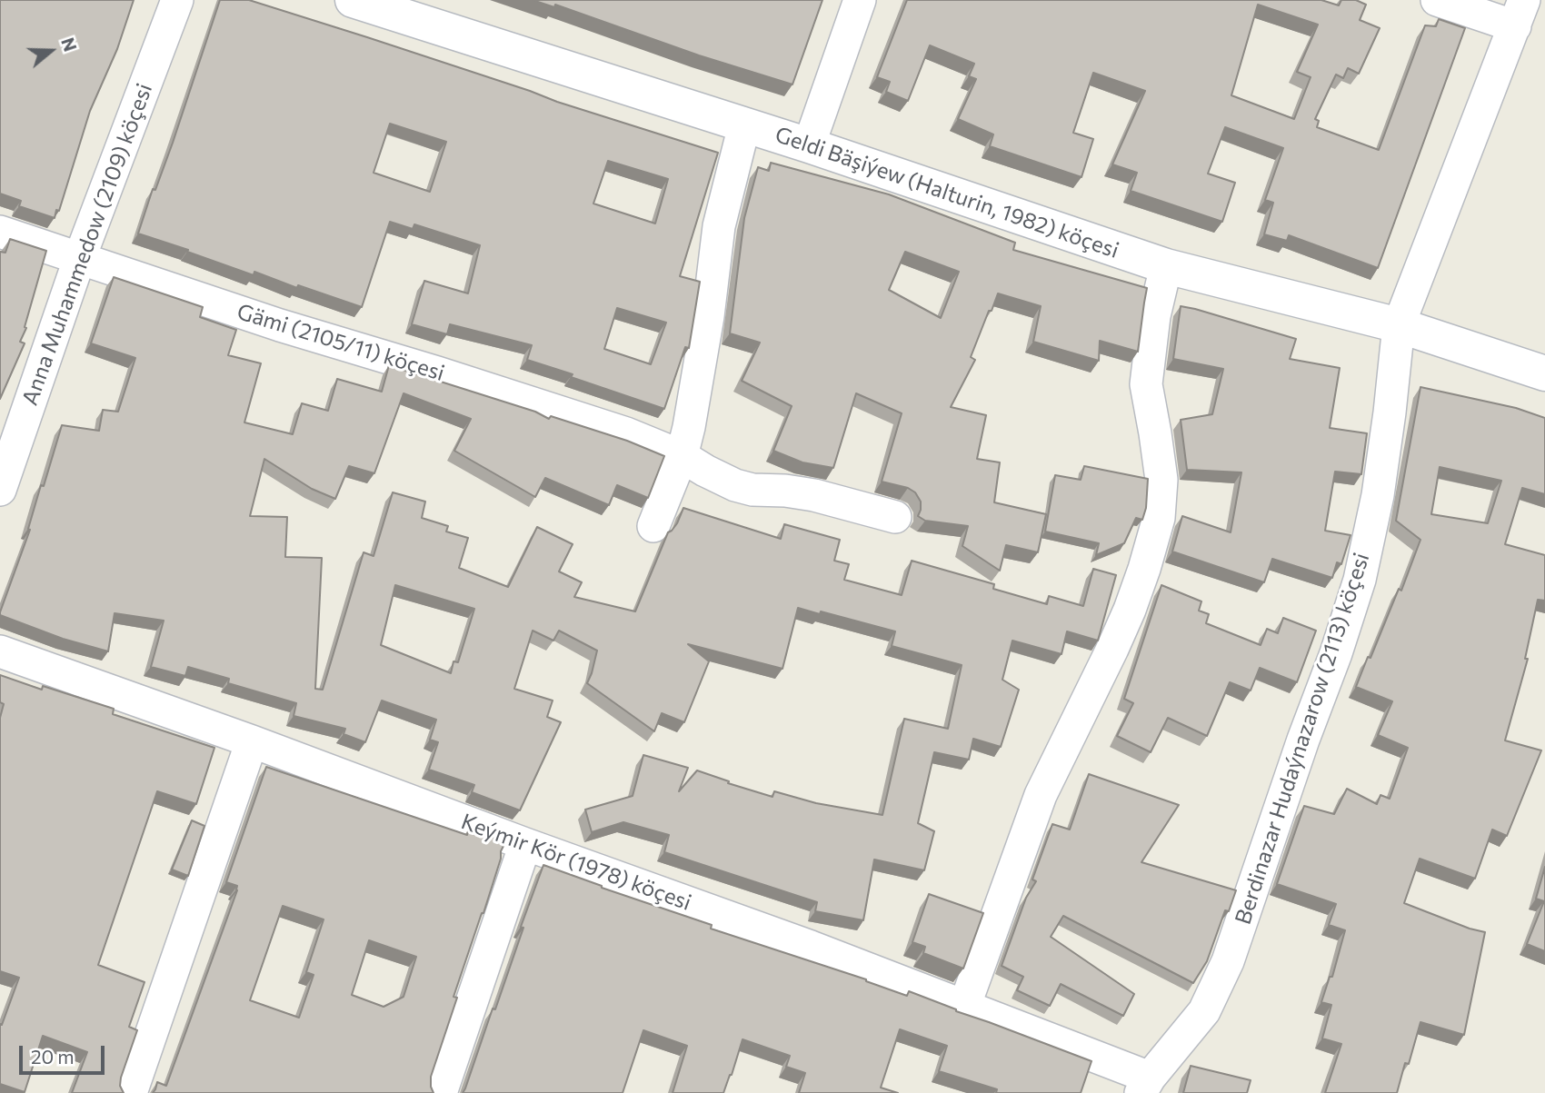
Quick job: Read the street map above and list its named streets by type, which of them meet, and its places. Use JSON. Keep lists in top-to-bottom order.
{
  "streets": {
    "street": [
      "Geldi Bäşiýew (Halturin, 1982) köçesi",
      "Anna Muhammedow (2109) köçesi",
      "Gämi (2105/11) köçesi",
      "Berdinazar Hudaýnazarow (2113) köçesi",
      "Keýmir Kör (1978) köçesi"
    ]
  },
  "crossings": [
    ["Geldi Bäşiýew (Halturin, 1982) köçesi", "Berdinazar Hudaýnazarow (2113) köçesi"],
    ["Anna Muhammedow (2109) köçesi", "Gämi (2105/11) köçesi"],
    ["Berdinazar Hudaýnazarow (2113) köçesi", "Keýmir Kör (1978) köçesi"]
  ],
  "scale_bar": "20 m",
  "north": "right"
}
